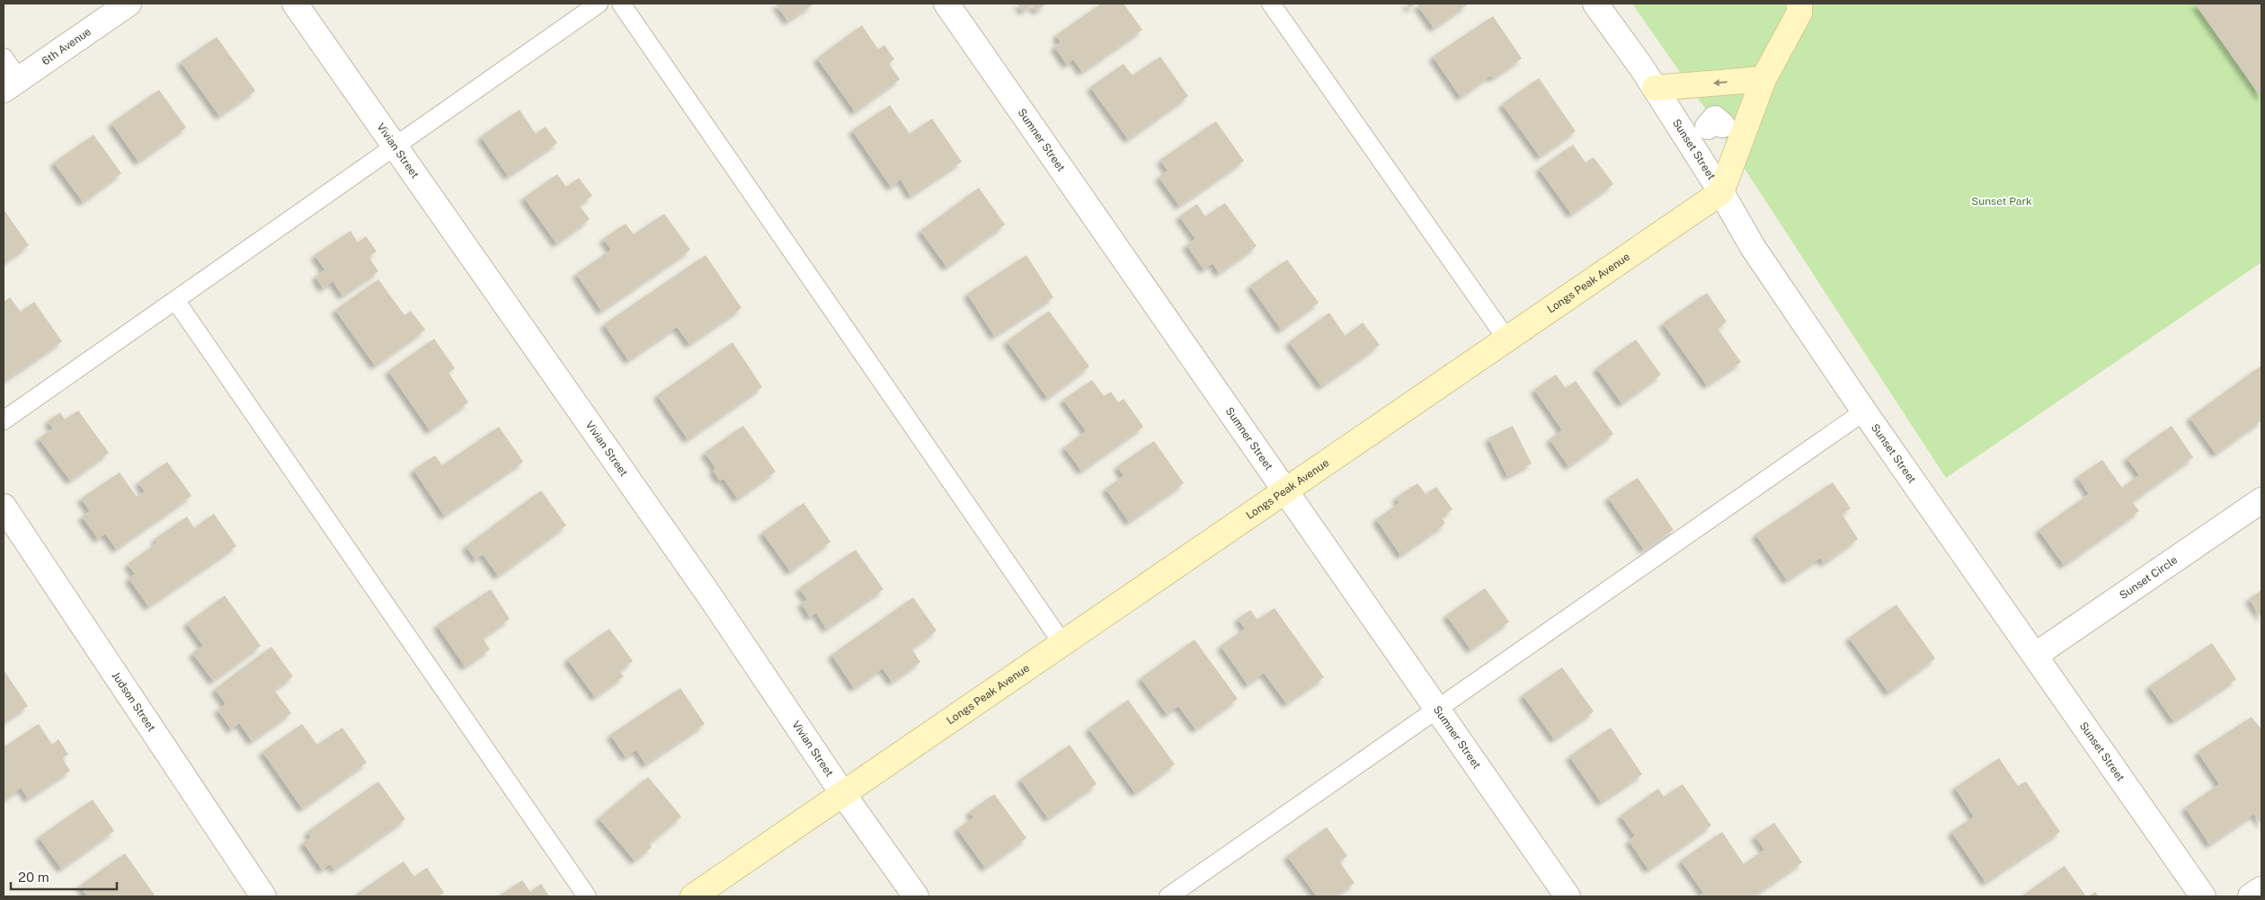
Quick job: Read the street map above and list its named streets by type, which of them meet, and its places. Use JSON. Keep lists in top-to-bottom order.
{
  "streets": {
    "street": [
      "6th Avenue",
      "Sumner Street",
      "Sunset Street",
      "Vivian Street",
      "Longs Peak Avenue",
      "Sunset Circle",
      "Judson Street"
    ]
  },
  "crossings": [
    ["Sumner Street", "Longs Peak Avenue"],
    ["Sunset Street", "Longs Peak Avenue"],
    ["Sunset Street", "Sunset Circle"],
    ["Vivian Street", "Longs Peak Avenue"]
  ],
  "parks": ["Sunset Park"],
  "scale_bar": "20 m"
}
